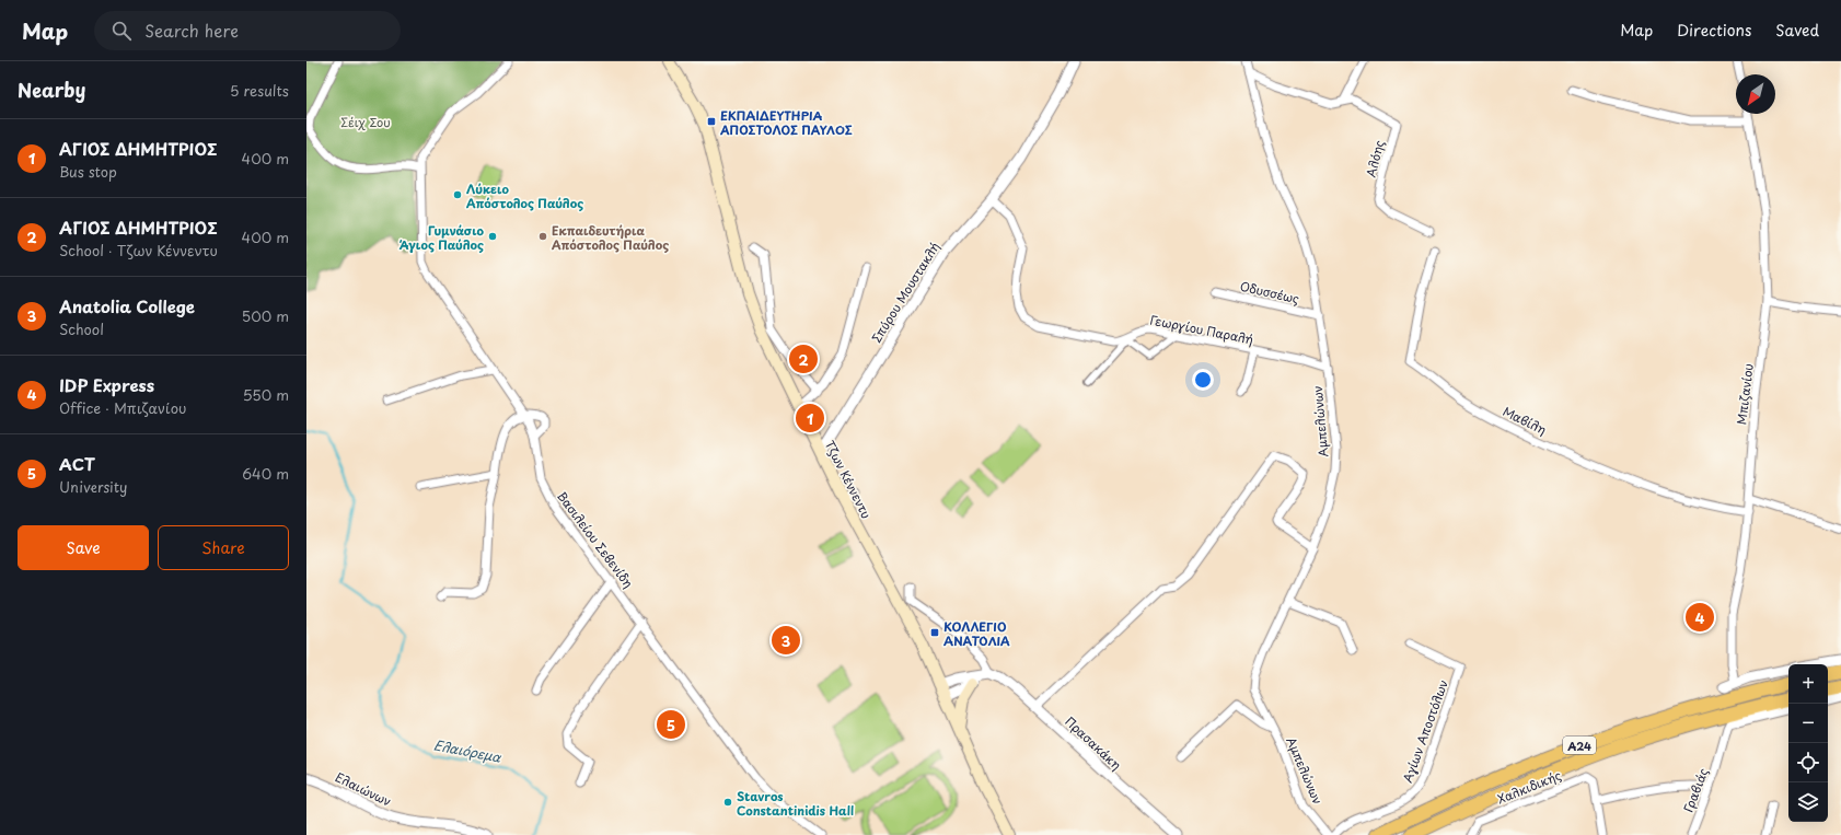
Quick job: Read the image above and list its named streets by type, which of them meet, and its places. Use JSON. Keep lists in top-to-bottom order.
{
  "streets": {
    "highway": ["Α24"],
    "main road": ["Τζων Κέννεντυ"],
    "street": [
      "Αλόης",
      "Σπύρου Μουστακλή",
      "Οδυσσέως",
      "Γεωργίου Παραλή",
      "Μπιζανίου",
      "Μαβίλη",
      "Αμπελώνων",
      "Βασιλείου Σεβενίδη",
      "Αγίων Αποστόλων",
      "Πρασακάκη",
      "Χαλκιδικής",
      "Ελαιώνων",
      "Γραβιάς"
    ]
  },
  "crossings": [
    ["Αλόης", "Αμπελώνων"],
    ["Σπύρου Μουστακλή", "Γεωργίου Παραλή"],
    ["Σπύρου Μουστακλή", "Τζων Κέννεντυ"],
    ["Οδυσσέως", "Αμπελώνων"],
    ["Γεωργίου Παραλή", "Αμπελώνων"],
    ["Μπιζανίου", "Μαβίλη"]
  ],
  "water": ["Ελαιόρεμα"],
  "parks": ["Σέιχ Σου"],
  "places": {
    "transit": ["ΕΚΠΑΙΔΕΥΤΗΡΙΑ ΑΠΟΣΤΟΛΟΣ ΠΑΥΛΟΣ", "ΚΟΛΛΕΓΙΟ ΑΝΑΤΟΛΙΑ"],
    "other": [
      "Λύκειο Απόστολος Παύλος",
      "Γυμνάσιο Άγιος Παύλος",
      "Εκπαιδευτήρια Απόστολος Παύλος",
      "Stavros Constantinidis Hall"
    ]
  },
  "north": "bottom left",
  "page": {
    "header": "Map",
    "search": "Search here",
    "nav": ["Map", "Directions", "Saved"],
    "heading": ["Nearby", "5 results"],
    "list": [
      {
        "mark": "1",
        "name": "ΑΓΙΟΣ ΔΗΜΗΤΡΙΟΣ",
        "note": "Bus stop",
        "value": "400 m"
      },
      {
        "mark": "2",
        "name": "ΆΓΙΟΣ ΔΗΜΗΤΡΙΟΣ",
        "note": "School · Τζων Κέννεντυ",
        "value": "400 m"
      },
      {
        "mark": "3",
        "name": "Anatolia College",
        "note": "School",
        "value": "500 m"
      },
      {
        "mark": "4",
        "name": "IDP Express",
        "note": "Office · Μπιζανίου",
        "value": "550 m"
      },
      {
        "mark": "5",
        "name": "ACT",
        "note": "University",
        "value": "640 m"
      }
    ],
    "pins": [
      "2",
      "1",
      "4",
      "3",
      "5"
    ],
    "buttons": ["Save", "Share"],
    "map_buttons": ["+", "−"]
  }
}
